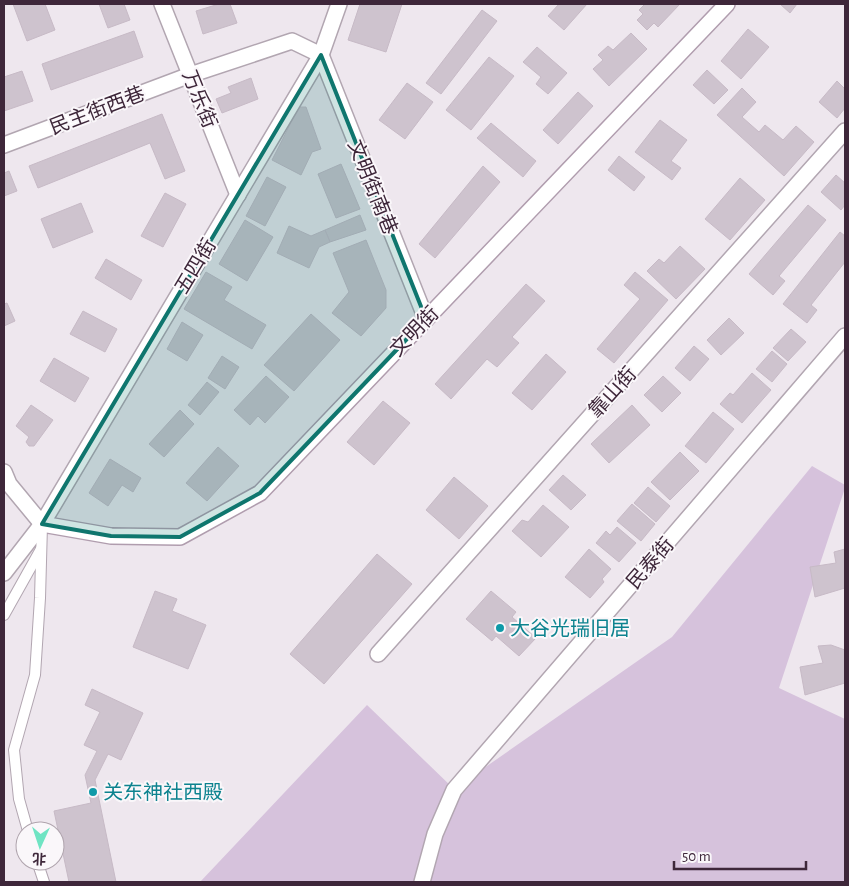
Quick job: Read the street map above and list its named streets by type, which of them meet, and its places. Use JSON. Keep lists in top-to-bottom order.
{
  "streets": {
    "street": [
      "万乐街",
      "民主街西巷",
      "文明街南巷",
      "五四街",
      "文明街",
      "靠山街",
      "民泰街"
    ]
  },
  "crossings": [
    ["万乐街", "民主街西巷"],
    ["万乐街", "五四街"],
    ["民主街西巷", "文明街南巷"],
    ["民主街西巷", "五四街"],
    ["文明街南巷", "五四街"],
    ["文明街南巷", "文明街"],
    ["五四街", "文明街"]
  ],
  "places": ["大谷光瑞旧居", "关东神社西殿"],
  "scale_bar": "50 m",
  "north": "bottom"
}
